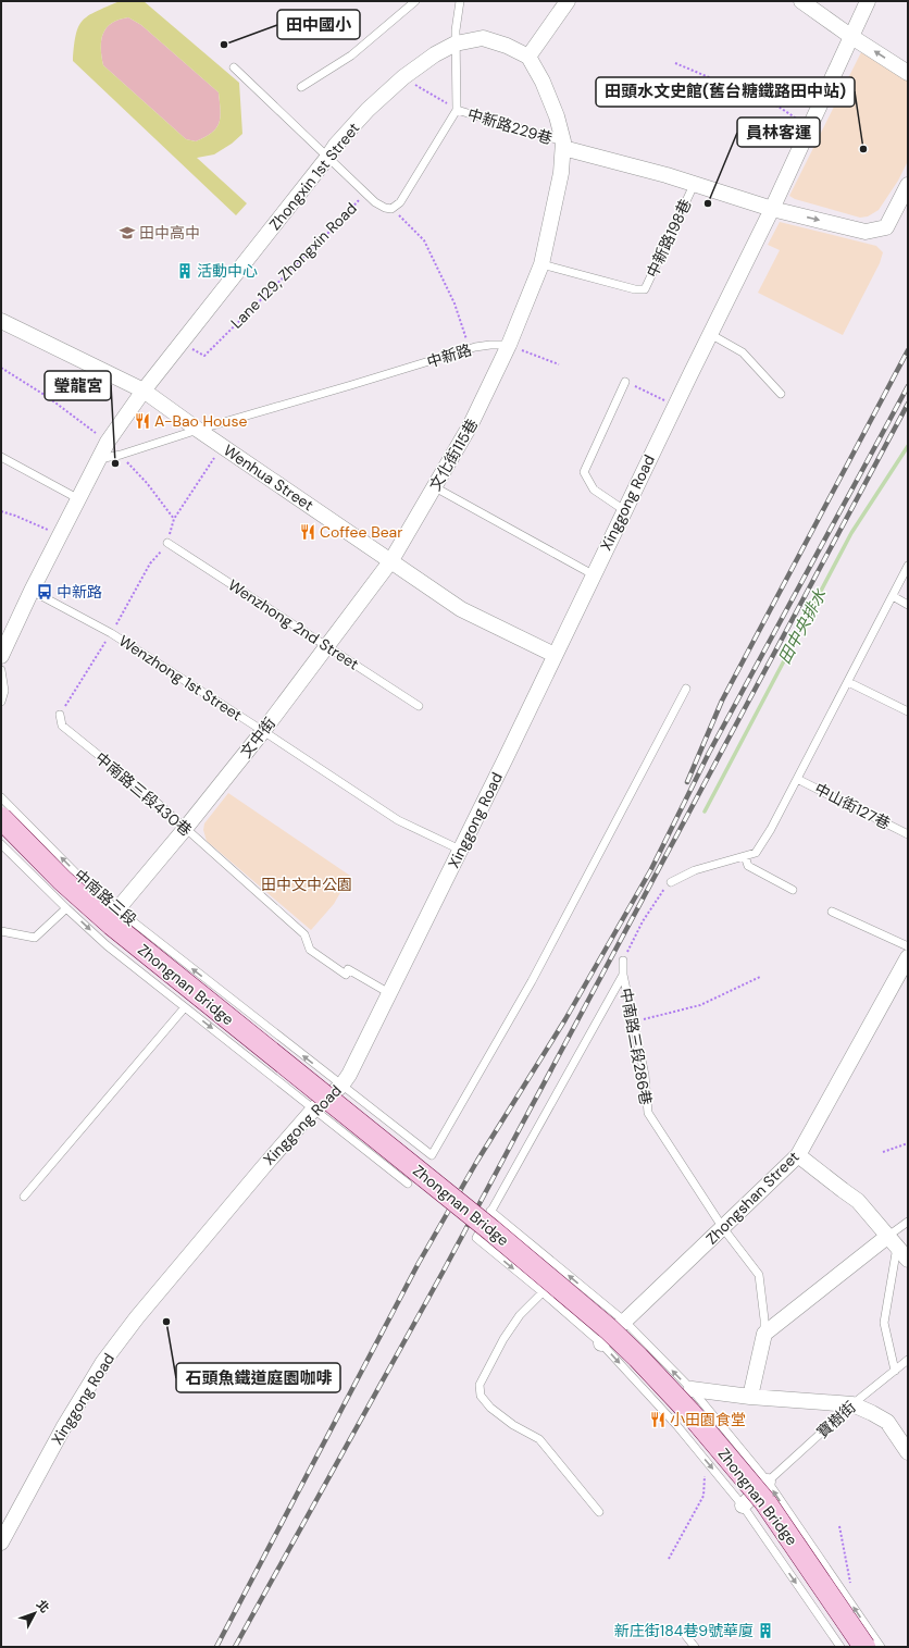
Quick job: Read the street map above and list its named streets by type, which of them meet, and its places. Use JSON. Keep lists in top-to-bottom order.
{
  "streets": {
    "main road": ["Zhongnan Bridge"],
    "street": [
      "Zhongxin 1st Street",
      "文化街115巷",
      "Wenhua Street",
      "Xinggong Road",
      "文中街",
      "中南路三段286巷",
      "Zhongshan Street"
    ],
    "lane": [
      "中新路229巷",
      "中新路198巷",
      "Lane 129, Zhongxin Road",
      "中新路",
      "Wenzhong 2nd Street",
      "Wenzhong 1st Street",
      "中南路三段430巷",
      "中山街127巷",
      "中南路三段",
      "寶樹街"
    ]
  },
  "crossings": [
    ["Zhongxin 1st Street", "Lane 129, Zhongxin Road"],
    ["Zhongxin 1st Street", "Wenhua Street"],
    ["中新路", "文化街115巷"],
    ["中新路", "Wenhua Street"],
    ["文化街115巷", "Wenhua Street"],
    ["文化街115巷", "文中街"],
    ["Wenhua Street", "Xinggong Road"],
    ["Wenhua Street", "文中街"],
    ["Xinggong Road", "Wenzhong 1st Street"],
    ["Xinggong Road", "中南路三段430巷"],
    ["Xinggong Road", "中南路三段"],
    ["Wenzhong 2nd Street", "文中街"],
    ["Wenzhong 1st Street", "文中街"],
    ["文中街", "中南路三段430巷"],
    ["文中街", "中南路三段"],
    ["中南路三段286巷", "Zhongshan Street"]
  ],
  "water": ["田中央排水"],
  "parks": ["田中文中公園"],
  "places": {
    "other": [
      "田中國小",
      "田頭水文史館(舊台糖鐵路田中站)",
      "員林客運",
      "瑩龍宮",
      "石頭魚鐵道庭園咖啡"
    ],
    "school or university": ["田中高中"],
    "building": ["活動中心", "新庄街184巷9號華廈"],
    "restaurant": ["A-Bao House", "Coffee Bear", "小田園食堂"],
    "bus stop": ["中新路"]
  },
  "north": "top right"
}
